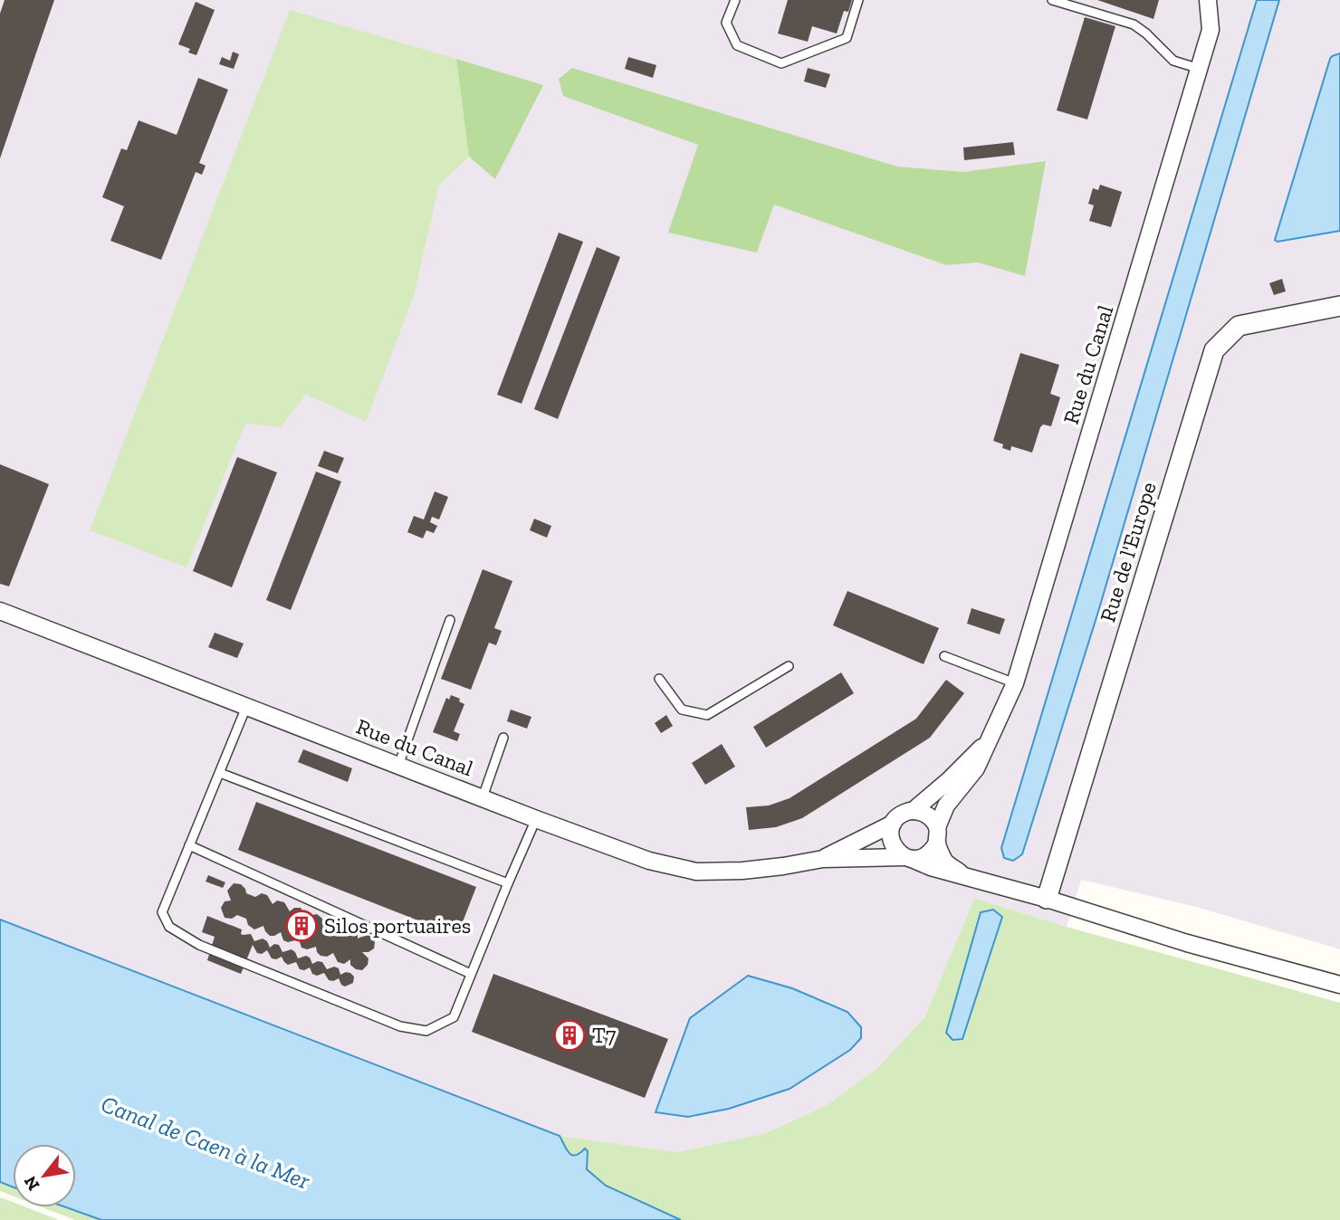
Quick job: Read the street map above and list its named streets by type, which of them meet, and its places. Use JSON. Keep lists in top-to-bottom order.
{
  "streets": {
    "street": ["Rue du Canal", "Rue de l'Europe"]
  },
  "water": ["Canal de Caen à la Mer"],
  "places": {
    "building": ["Silos portuaires", "T7"]
  },
  "north": "bottom left"
}
